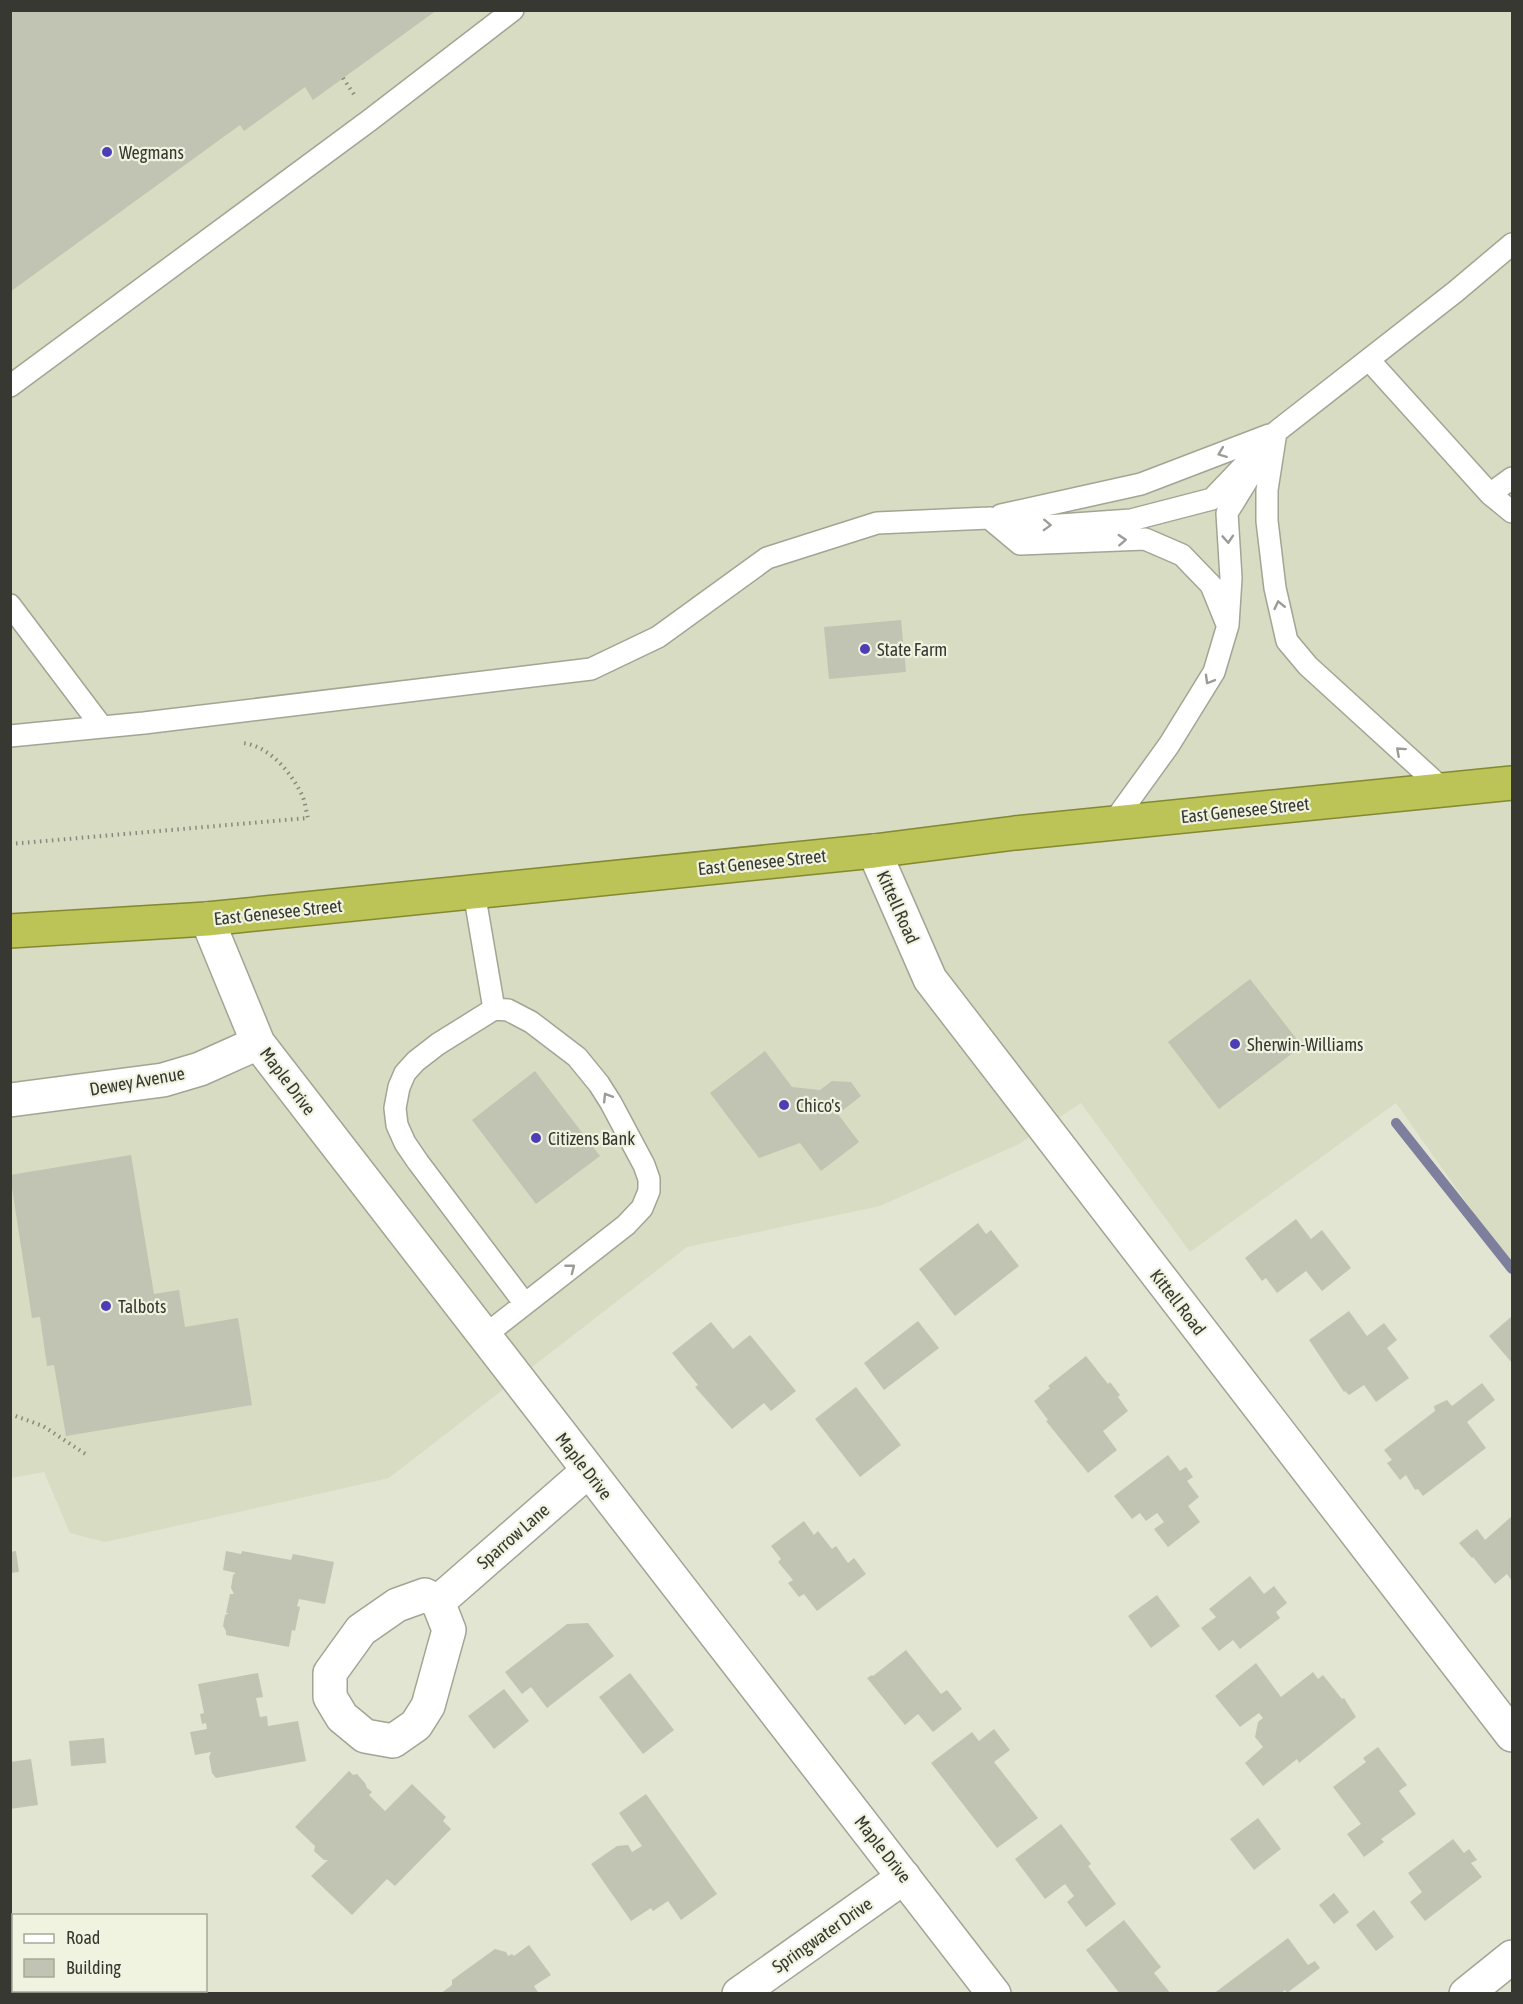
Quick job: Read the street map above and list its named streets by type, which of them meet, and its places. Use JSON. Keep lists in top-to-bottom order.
{
  "streets": {
    "highway": ["East Genesee Street"],
    "street": [
      "Kittell Road",
      "Dewey Avenue",
      "Maple Drive",
      "Sparrow Lane",
      "Springwater Drive"
    ]
  },
  "crossings": [
    ["East Genesee Street", "Kittell Road"],
    ["East Genesee Street", "Maple Drive"],
    ["Dewey Avenue", "Maple Drive"],
    ["Maple Drive", "Sparrow Lane"],
    ["Maple Drive", "Springwater Drive"]
  ],
  "places": [
    "Wegmans",
    "State Farm",
    "Sherwin-Williams",
    "Chico's",
    "Citizens Bank",
    "Talbots"
  ],
  "legend": ["Road", "Building"]
}
